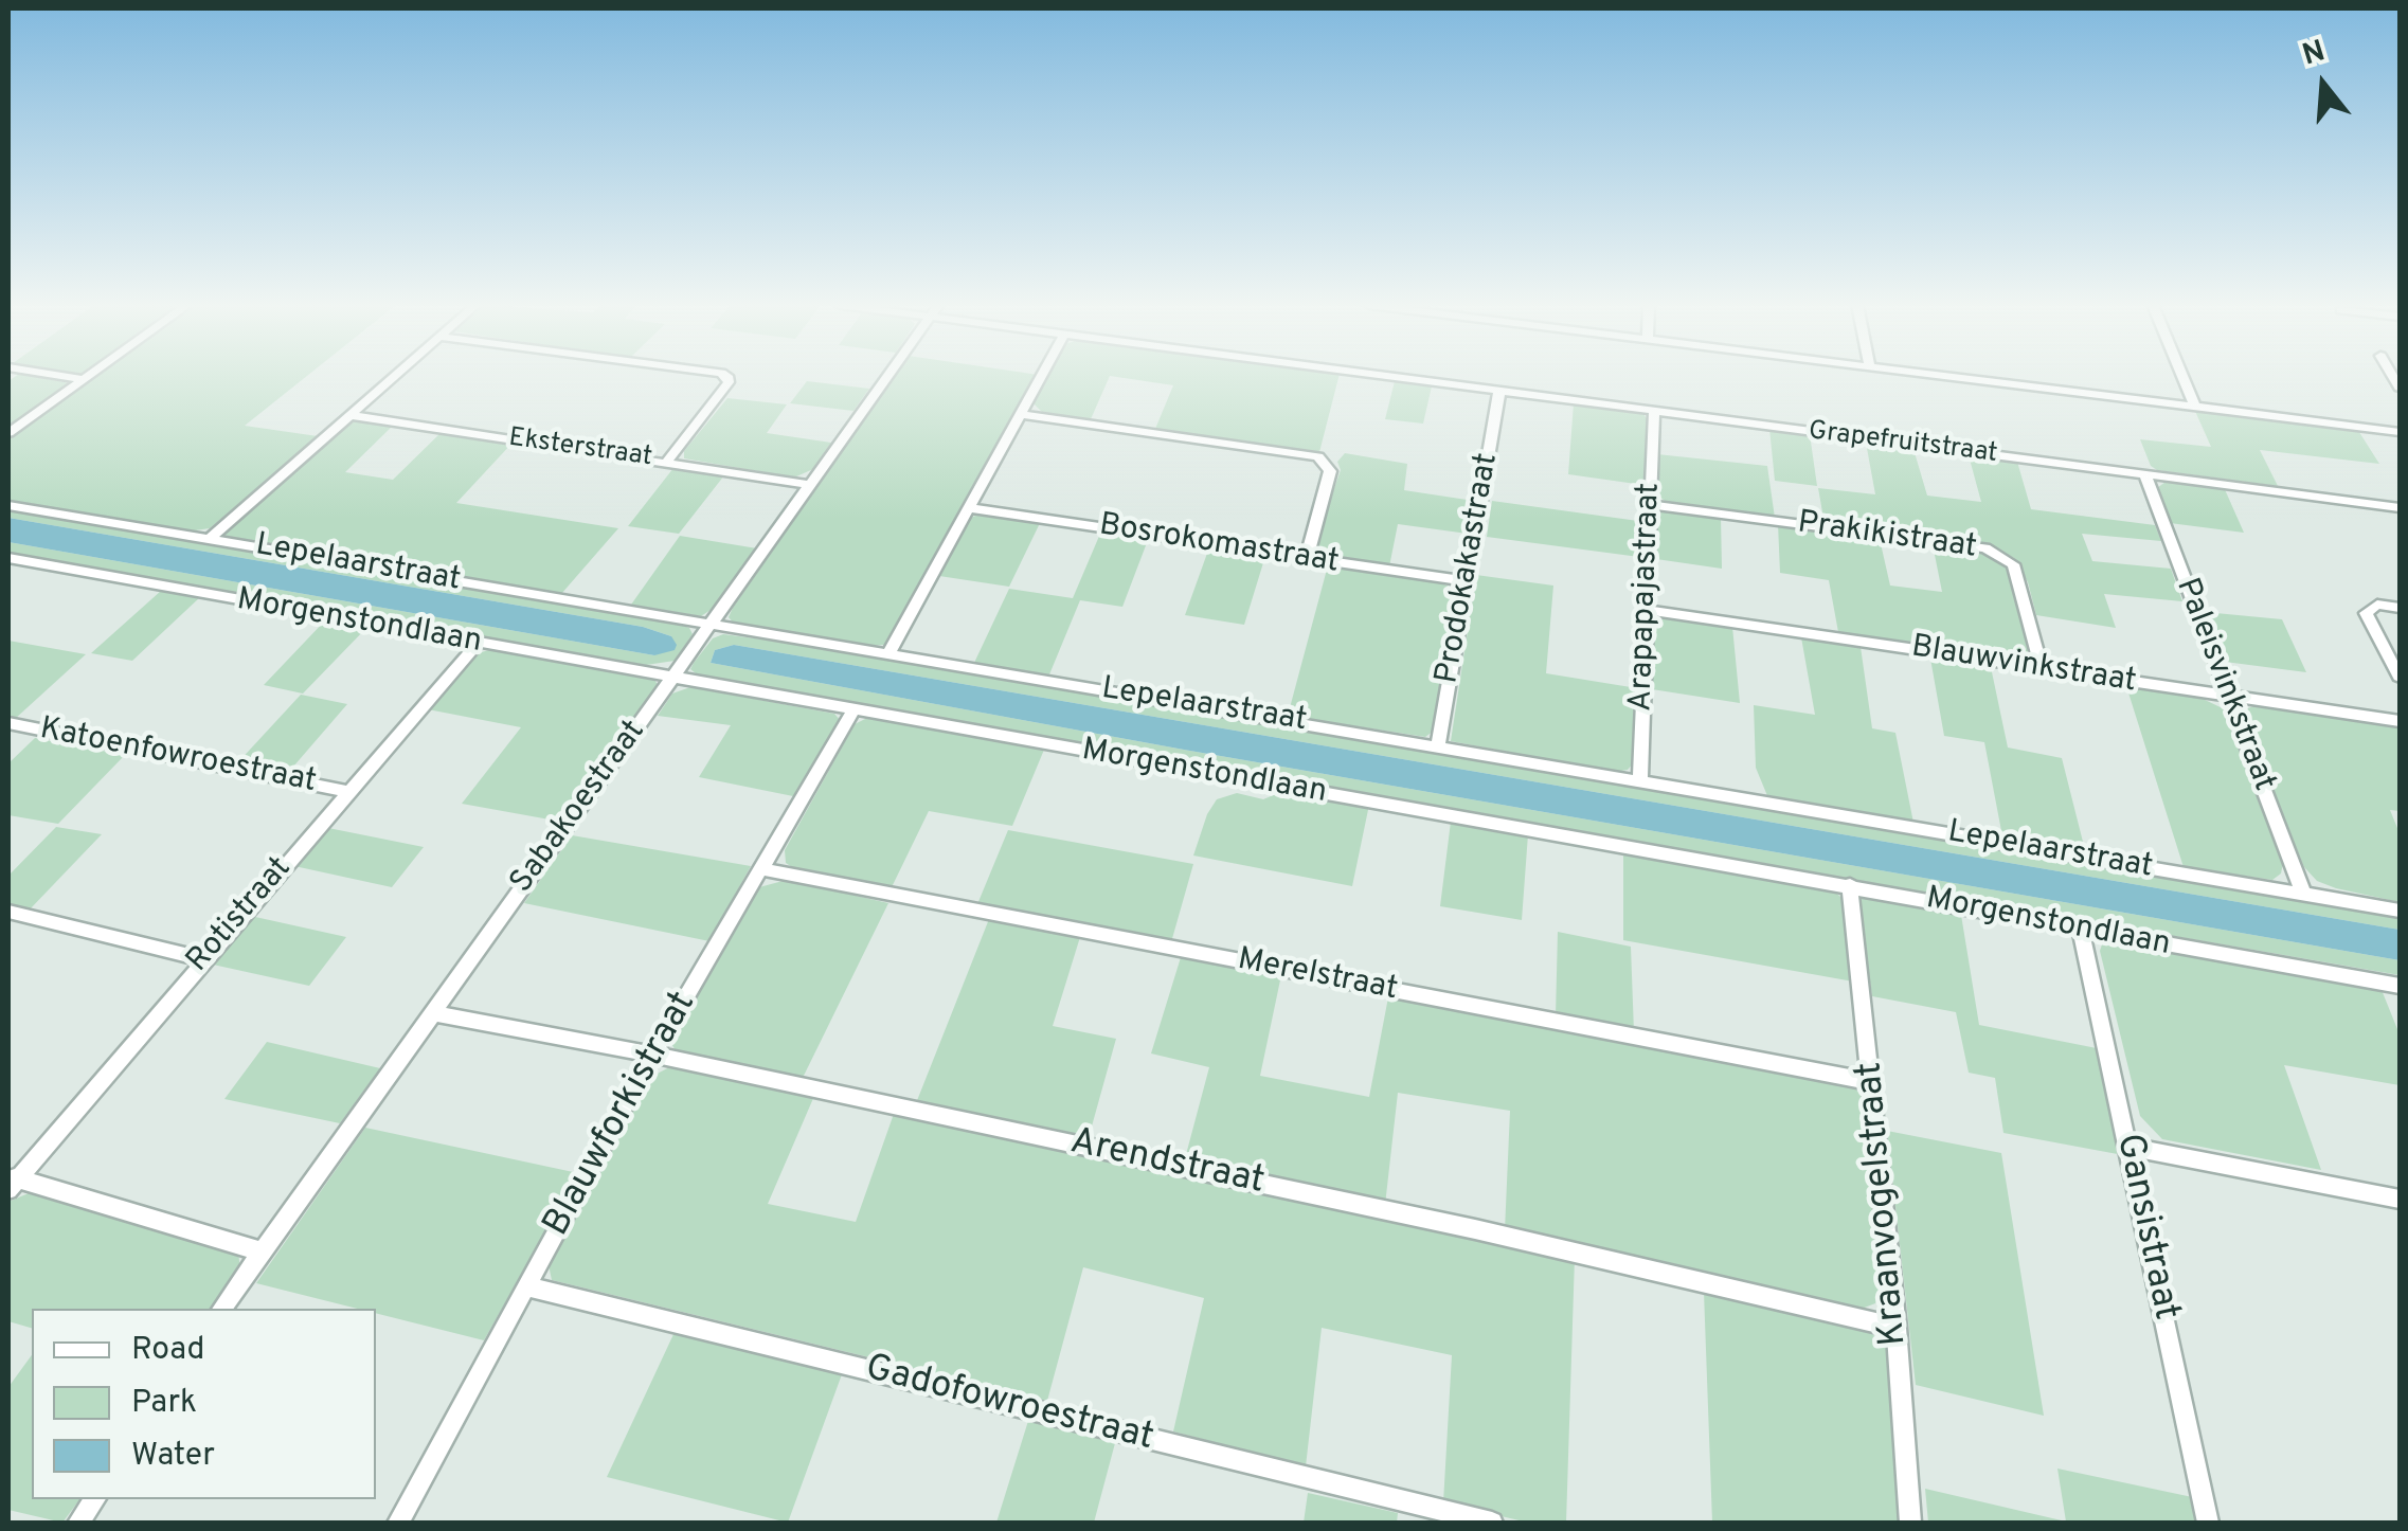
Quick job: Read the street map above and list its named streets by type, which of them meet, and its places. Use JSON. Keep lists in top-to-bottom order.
{
  "streets": {
    "street": [
      "Grapefruitstraat",
      "Eksterstraat",
      "Prakikistraat",
      "Bosrokomastraat",
      "Lepelaarstraat",
      "Prodokakastraat",
      "Arapapajastraat",
      "Morgenstondlaan",
      "Blauwvinkstraat",
      "Paleisvinkstraat",
      "Katoenfowroestraat",
      "Sabakoestraat",
      "Rotistraat",
      "Merelstraat",
      "Blauwforkistraat",
      "Arendstraat",
      "Kraanvogelstraat",
      "Gansistraat",
      "Gadofowroestraat"
    ]
  },
  "crossings": [
    ["Grapefruitstraat", "Prodokakastraat"],
    ["Grapefruitstraat", "Arapapajastraat"],
    ["Grapefruitstraat", "Paleisvinkstraat"],
    ["Eksterstraat", "Sabakoestraat"],
    ["Prakikistraat", "Arapapajastraat"],
    ["Prakikistraat", "Blauwvinkstraat"],
    ["Bosrokomastraat", "Prodokakastraat"],
    ["Lepelaarstraat", "Prodokakastraat"],
    ["Lepelaarstraat", "Arapapajastraat"],
    ["Lepelaarstraat", "Paleisvinkstraat"],
    ["Lepelaarstraat", "Sabakoestraat"],
    ["Arapapajastraat", "Blauwvinkstraat"],
    ["Morgenstondlaan", "Sabakoestraat"],
    ["Morgenstondlaan", "Rotistraat"],
    ["Morgenstondlaan", "Blauwforkistraat"],
    ["Morgenstondlaan", "Kraanvogelstraat"],
    ["Morgenstondlaan", "Gansistraat"],
    ["Blauwvinkstraat", "Paleisvinkstraat"],
    ["Katoenfowroestraat", "Rotistraat"],
    ["Sabakoestraat", "Arendstraat"],
    ["Merelstraat", "Blauwforkistraat"],
    ["Merelstraat", "Kraanvogelstraat"],
    ["Blauwforkistraat", "Arendstraat"],
    ["Blauwforkistraat", "Gadofowroestraat"],
    ["Arendstraat", "Kraanvogelstraat"]
  ],
  "legend": ["Road", "Park", "Water"],
  "north": "top"
}
